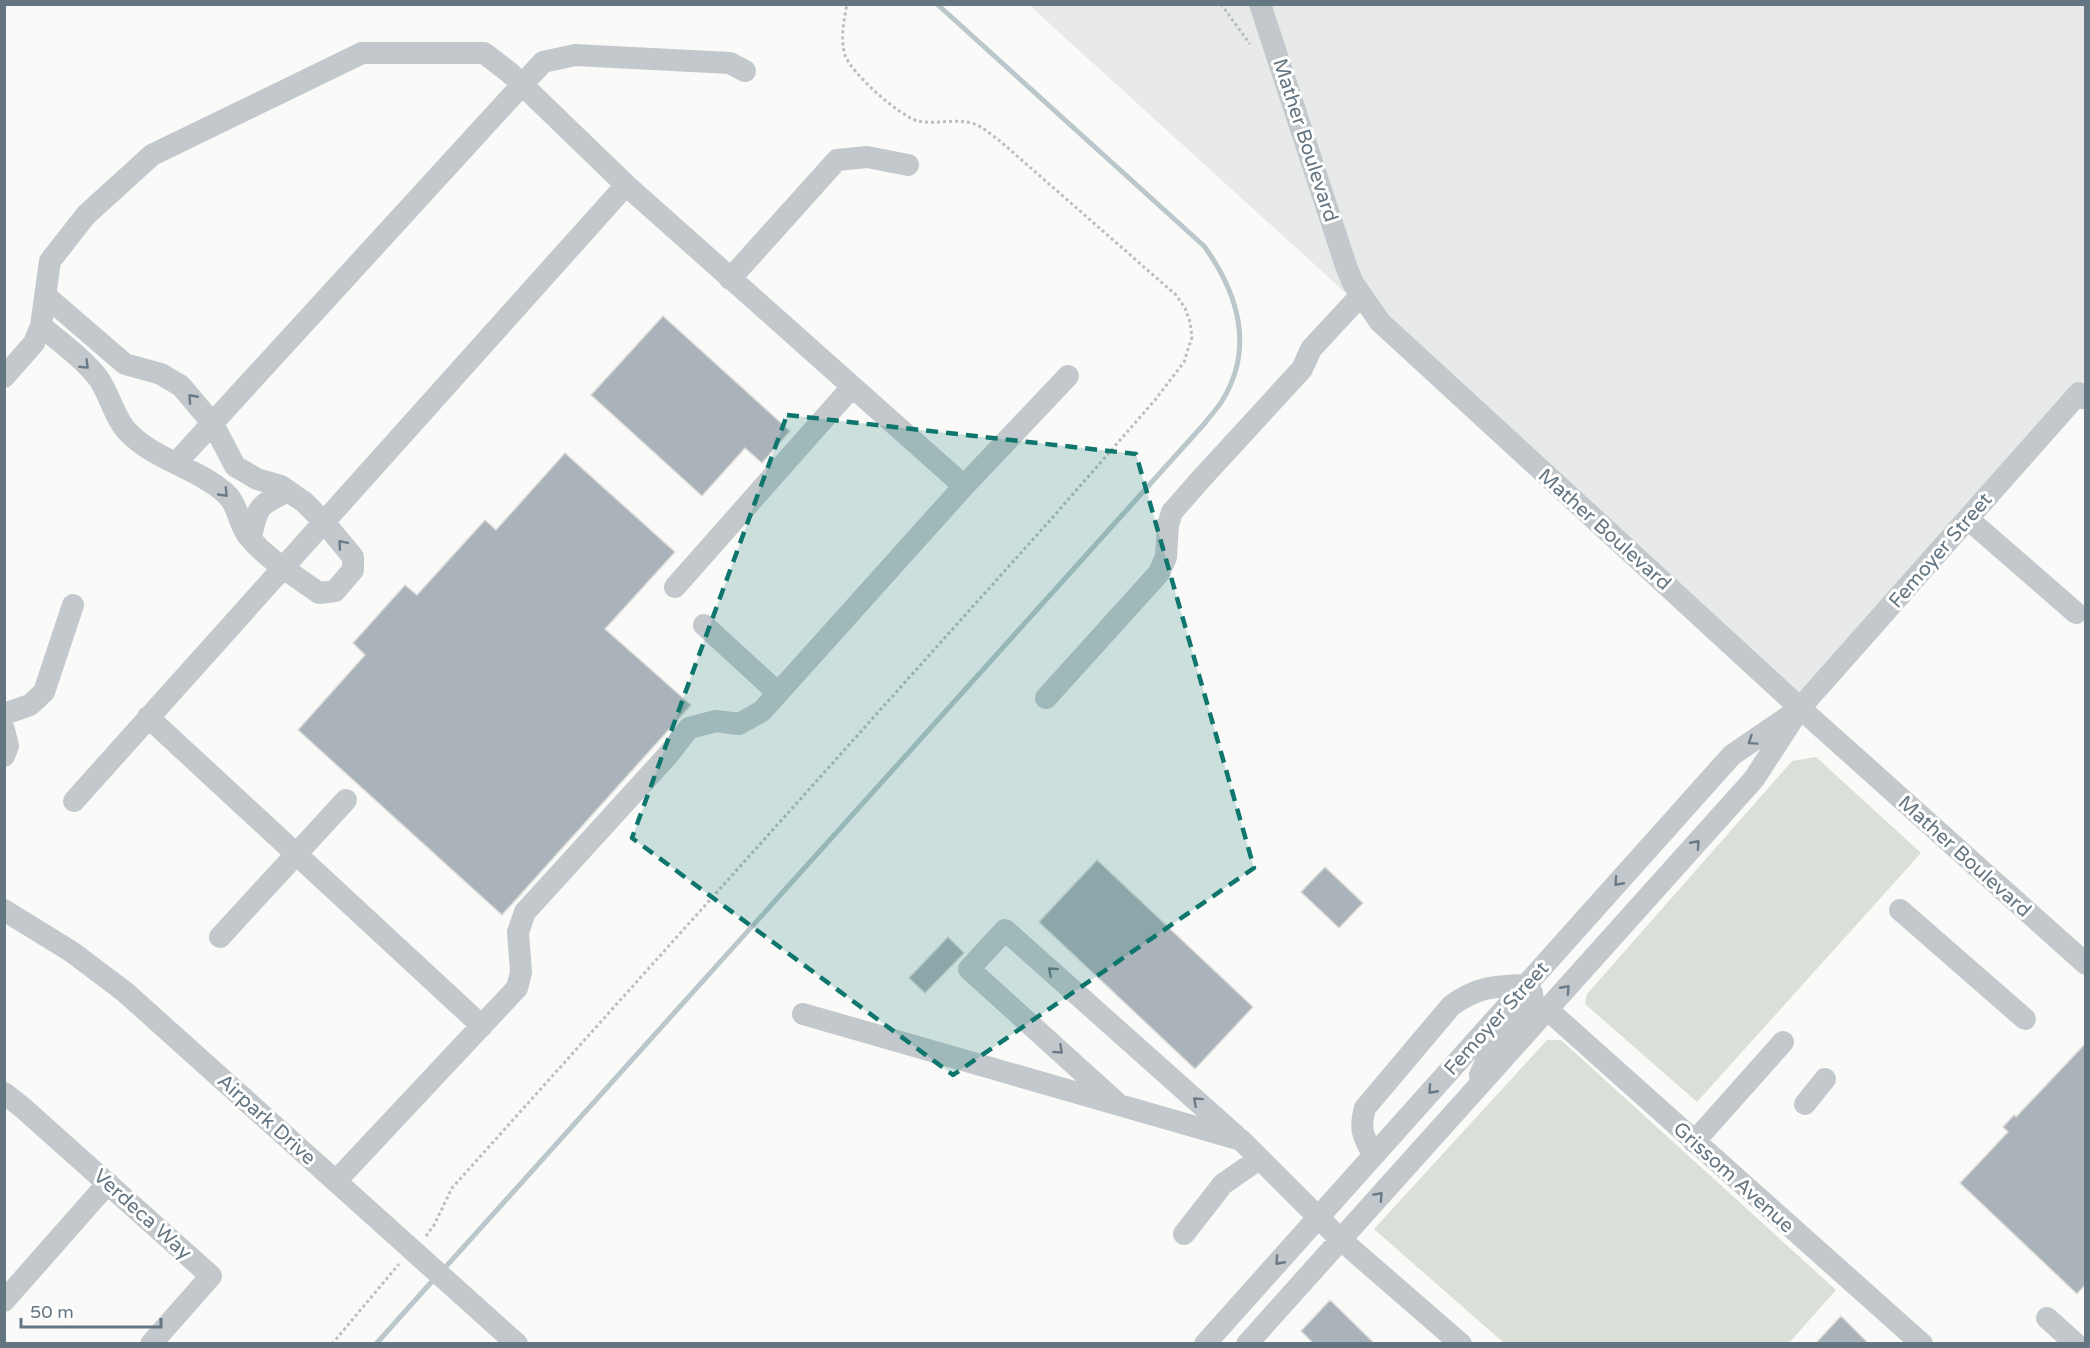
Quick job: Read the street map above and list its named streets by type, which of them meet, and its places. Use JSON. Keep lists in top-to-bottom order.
{
  "streets": {
    "street": [
      "Mather Boulevard",
      "Femoyer Street",
      "Airpark Drive",
      "Grissom Avenue",
      "Verdeca Way"
    ]
  },
  "crossings": [
    ["Mather Boulevard", "Femoyer Street"],
    ["Femoyer Street", "Grissom Avenue"]
  ],
  "scale_bar": "50 m"
}
